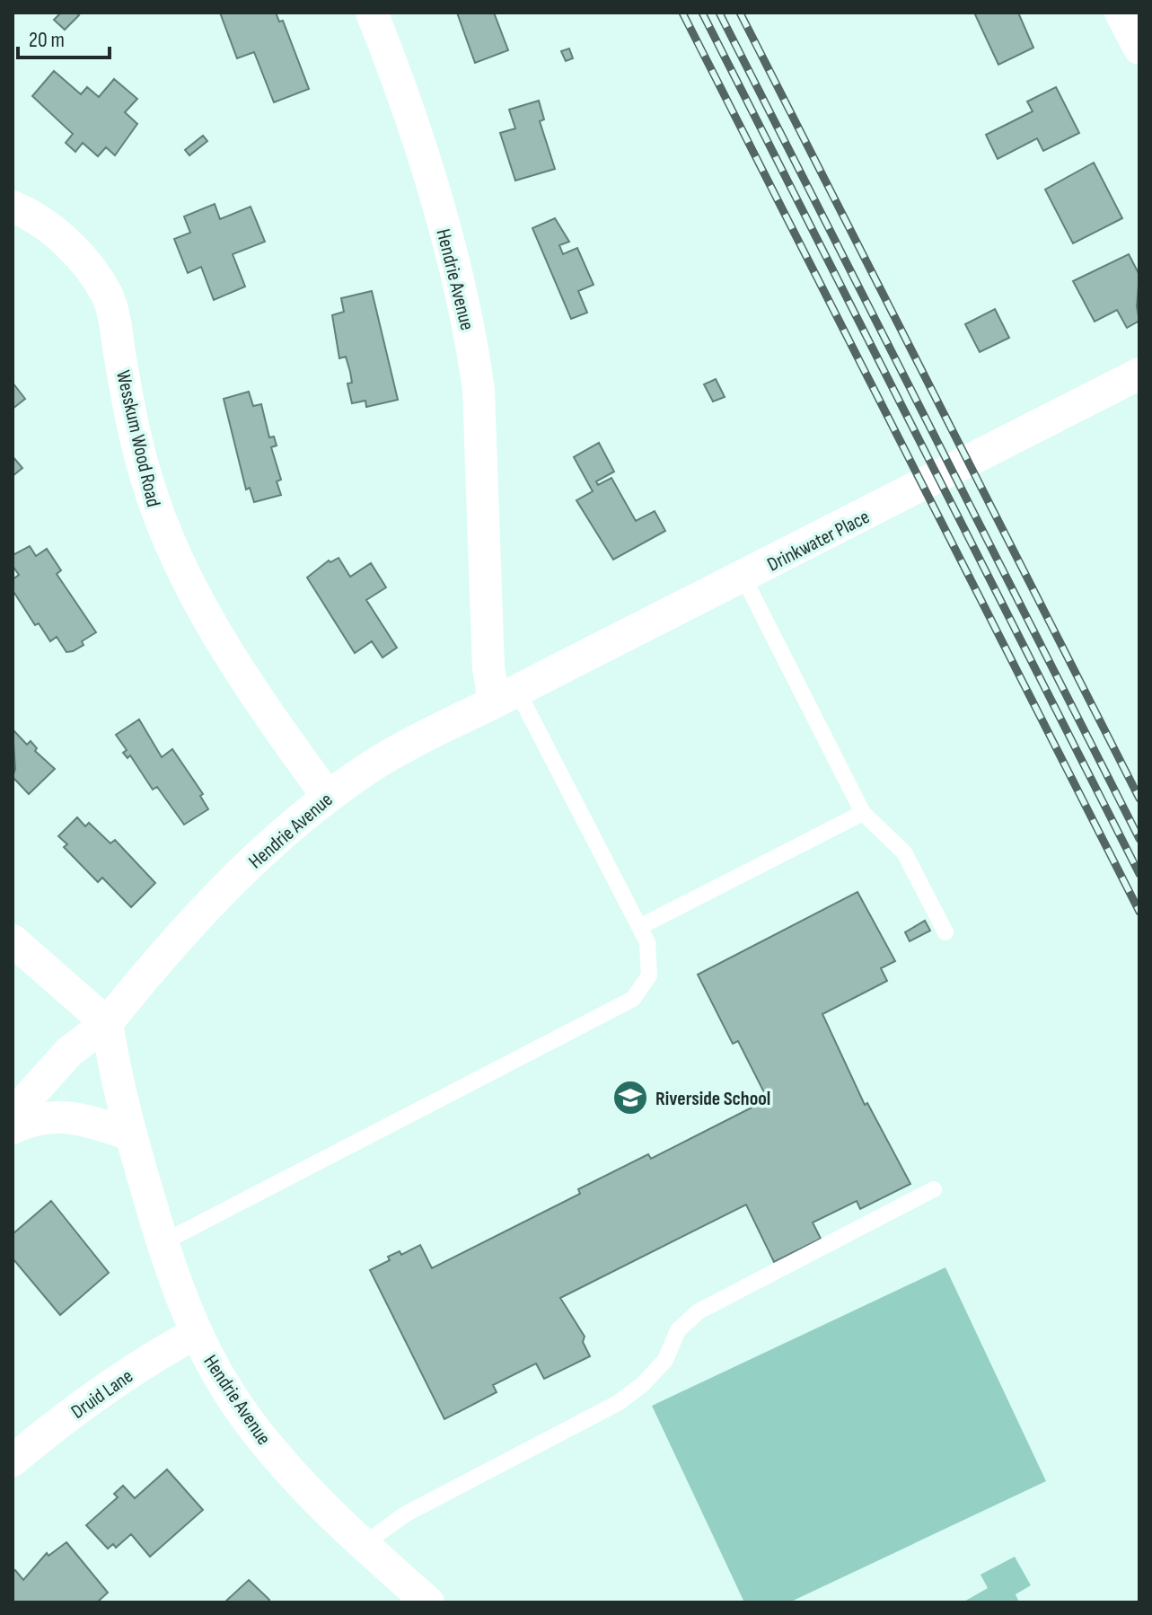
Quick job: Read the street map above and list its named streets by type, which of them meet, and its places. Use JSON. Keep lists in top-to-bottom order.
{
  "streets": {
    "street": [
      "Hendrie Avenue",
      "Wesskum Wood Road",
      "Drinkwater Place",
      "Druid Lane"
    ]
  },
  "crossings": [
    ["Hendrie Avenue", "Wesskum Wood Road"],
    ["Hendrie Avenue", "Drinkwater Place"],
    ["Hendrie Avenue", "Druid Lane"]
  ],
  "places": {
    "school or university": ["Riverside School"]
  },
  "scale_bar": "20 m"
}
